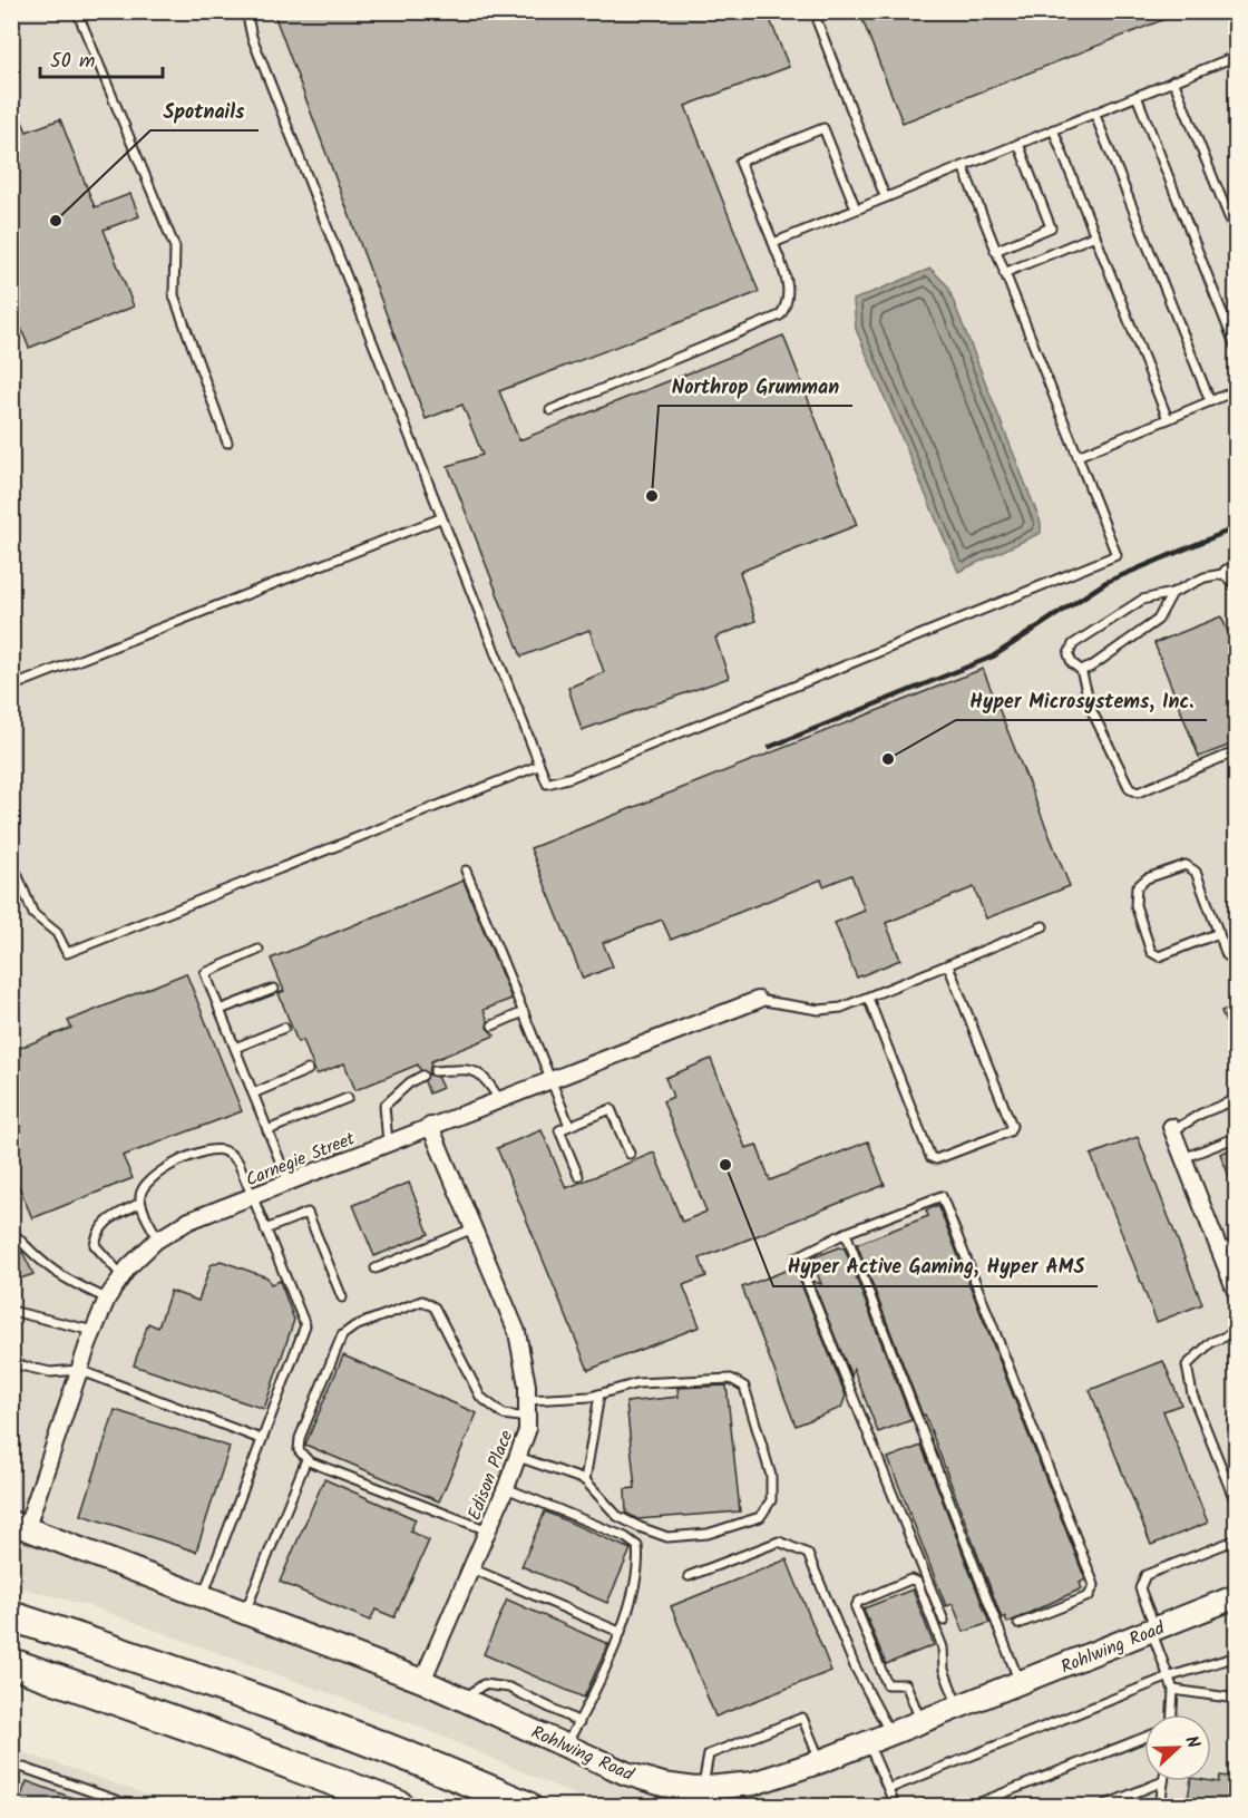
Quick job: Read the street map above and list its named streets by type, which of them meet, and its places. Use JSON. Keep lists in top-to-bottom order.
{
  "streets": {
    "main road": ["Rohlwing Road"],
    "street": ["Carnegie Street", "Edison Place"]
  },
  "crossings": [
    ["Carnegie Street", "Edison Place"],
    ["Carnegie Street", "Rohlwing Road"],
    ["Edison Place", "Rohlwing Road"]
  ],
  "places": [
    "Spotnails",
    "Northrop Grumman",
    "Hyper Microsystems, Inc.",
    "Hyper Active Gaming, Hyper AMS"
  ],
  "scale_bar": "50 m",
  "north": "right"
}
